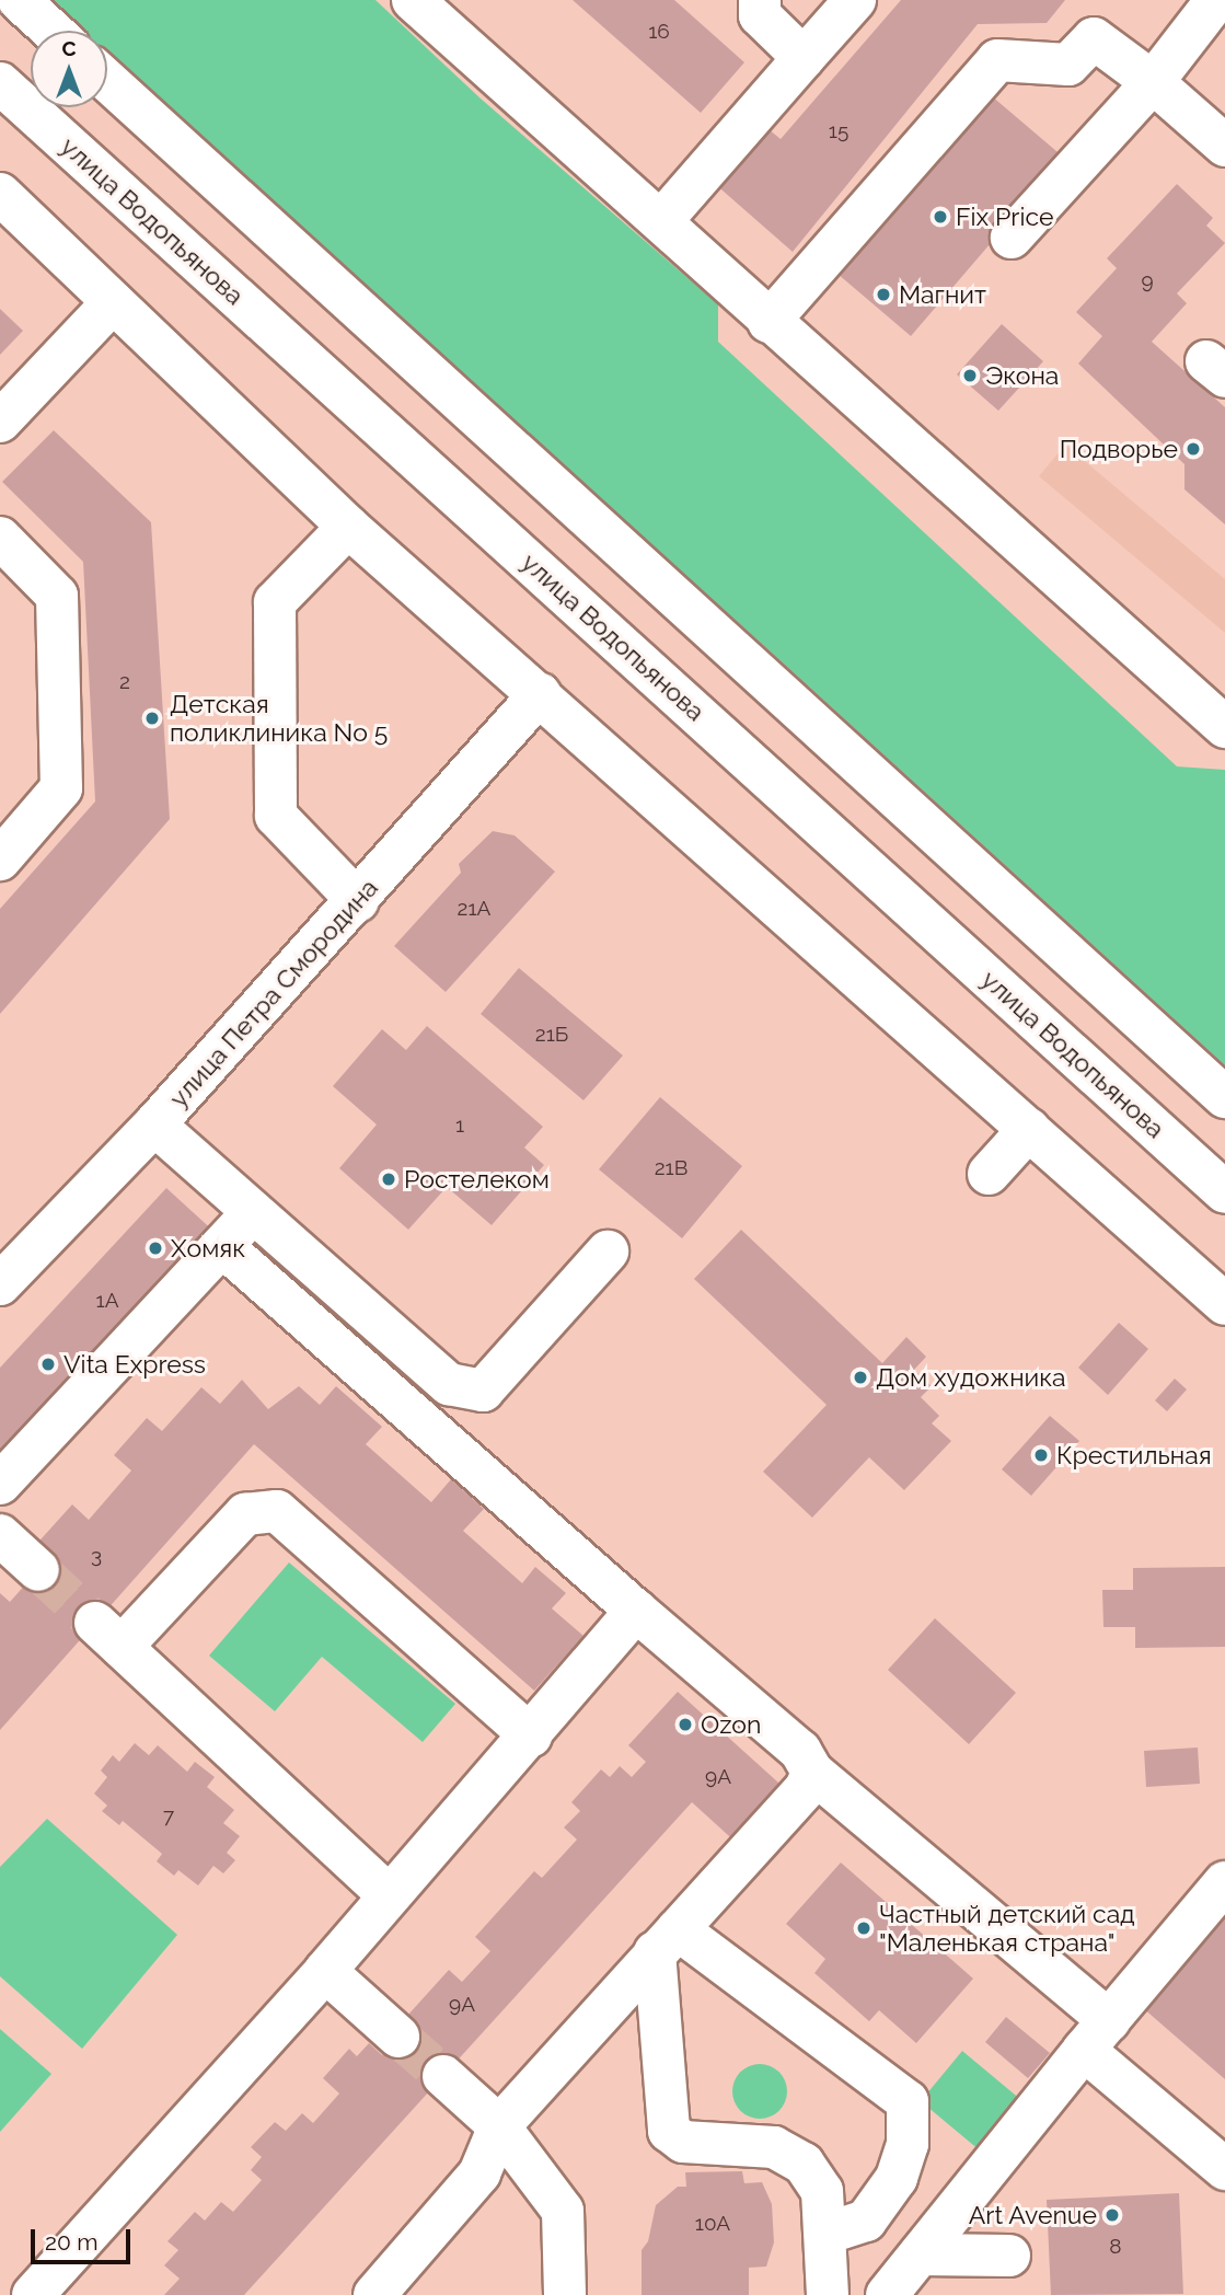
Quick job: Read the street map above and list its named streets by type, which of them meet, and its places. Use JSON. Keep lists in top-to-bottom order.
{
  "streets": {
    "street": ["улица Водопьянова", "улица Петра Смородина"]
  },
  "places": [
    "Fix Price",
    "Магнит",
    "Экона",
    "Подворье",
    "Детская поликлиника No 5",
    "Ростелеком",
    "Хомяк",
    "Vita Express",
    "Дом художника",
    "Крестильная",
    "Ozon",
    "Частный детский сад \"Маленькая страна\"",
    "Art Avenue"
  ],
  "house_numbers": [
    "16",
    "15",
    "9",
    "2",
    "21А",
    "21Б",
    "1",
    "21В",
    "1А",
    "3",
    "9А",
    "7",
    "9А",
    "10А",
    "8"
  ],
  "scale_bar": "20 m",
  "north": "top"
}
